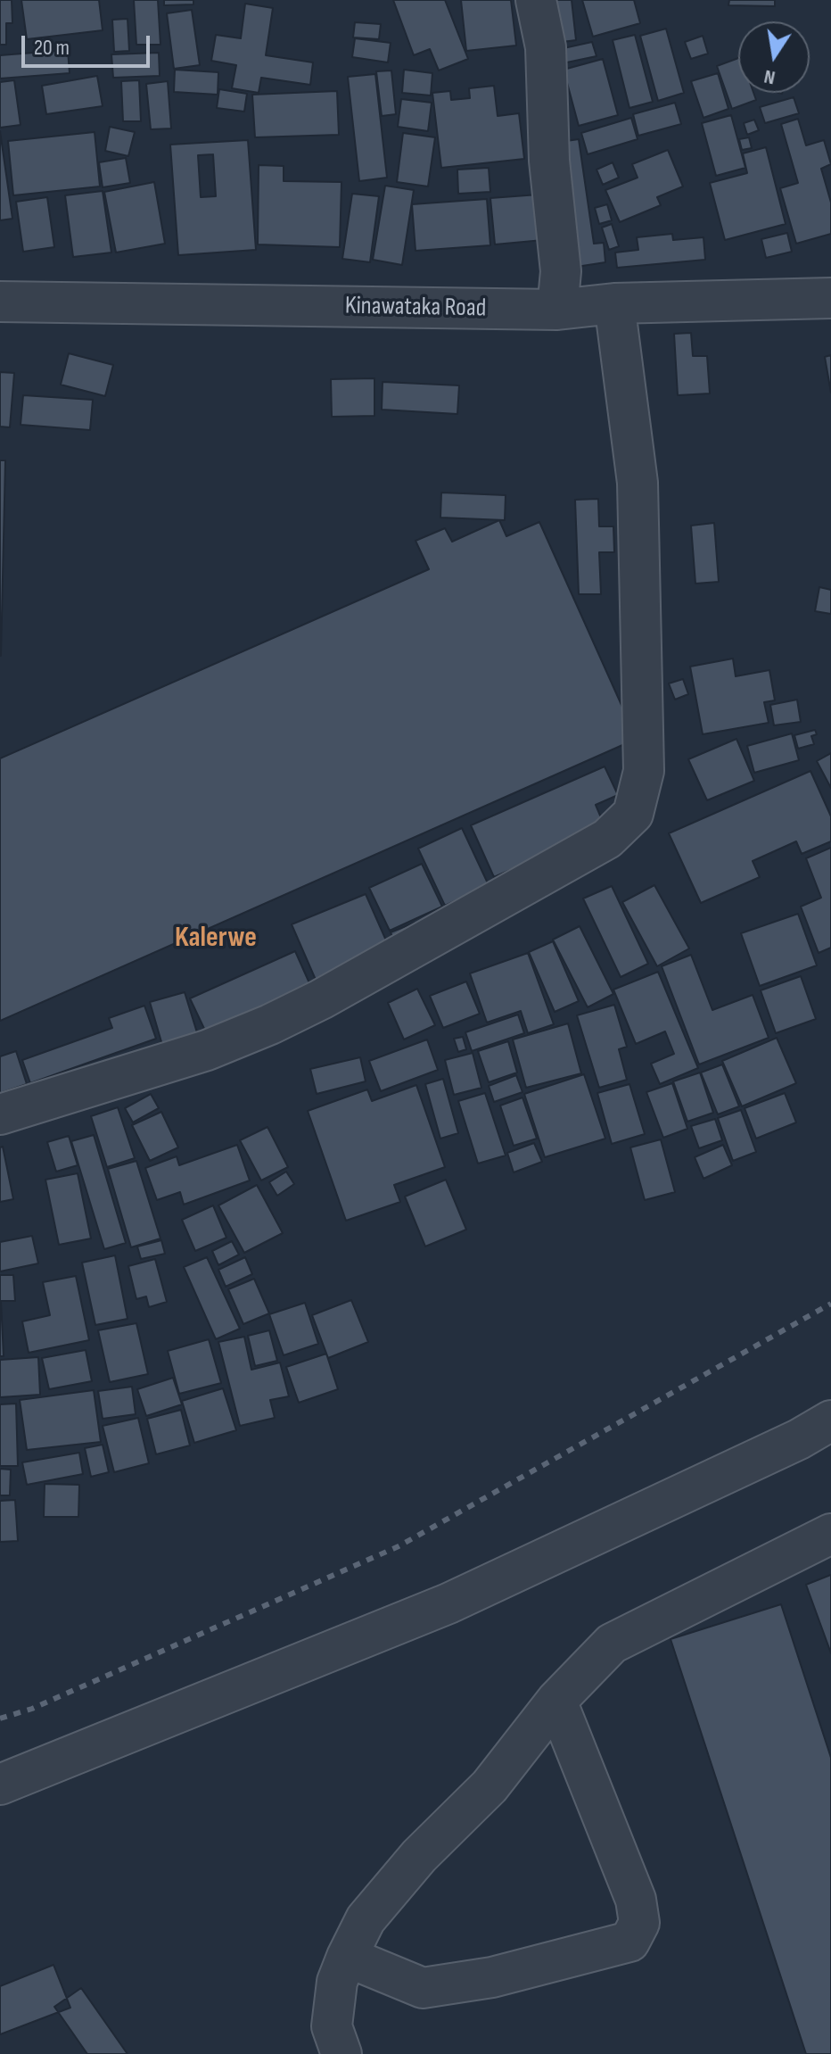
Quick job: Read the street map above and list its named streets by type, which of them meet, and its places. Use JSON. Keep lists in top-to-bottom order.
{
  "streets": {
    "street": ["Kinawataka Road"]
  },
  "districts": ["Kalerwe"],
  "scale_bar": "20 m",
  "north": "bottom"
}
